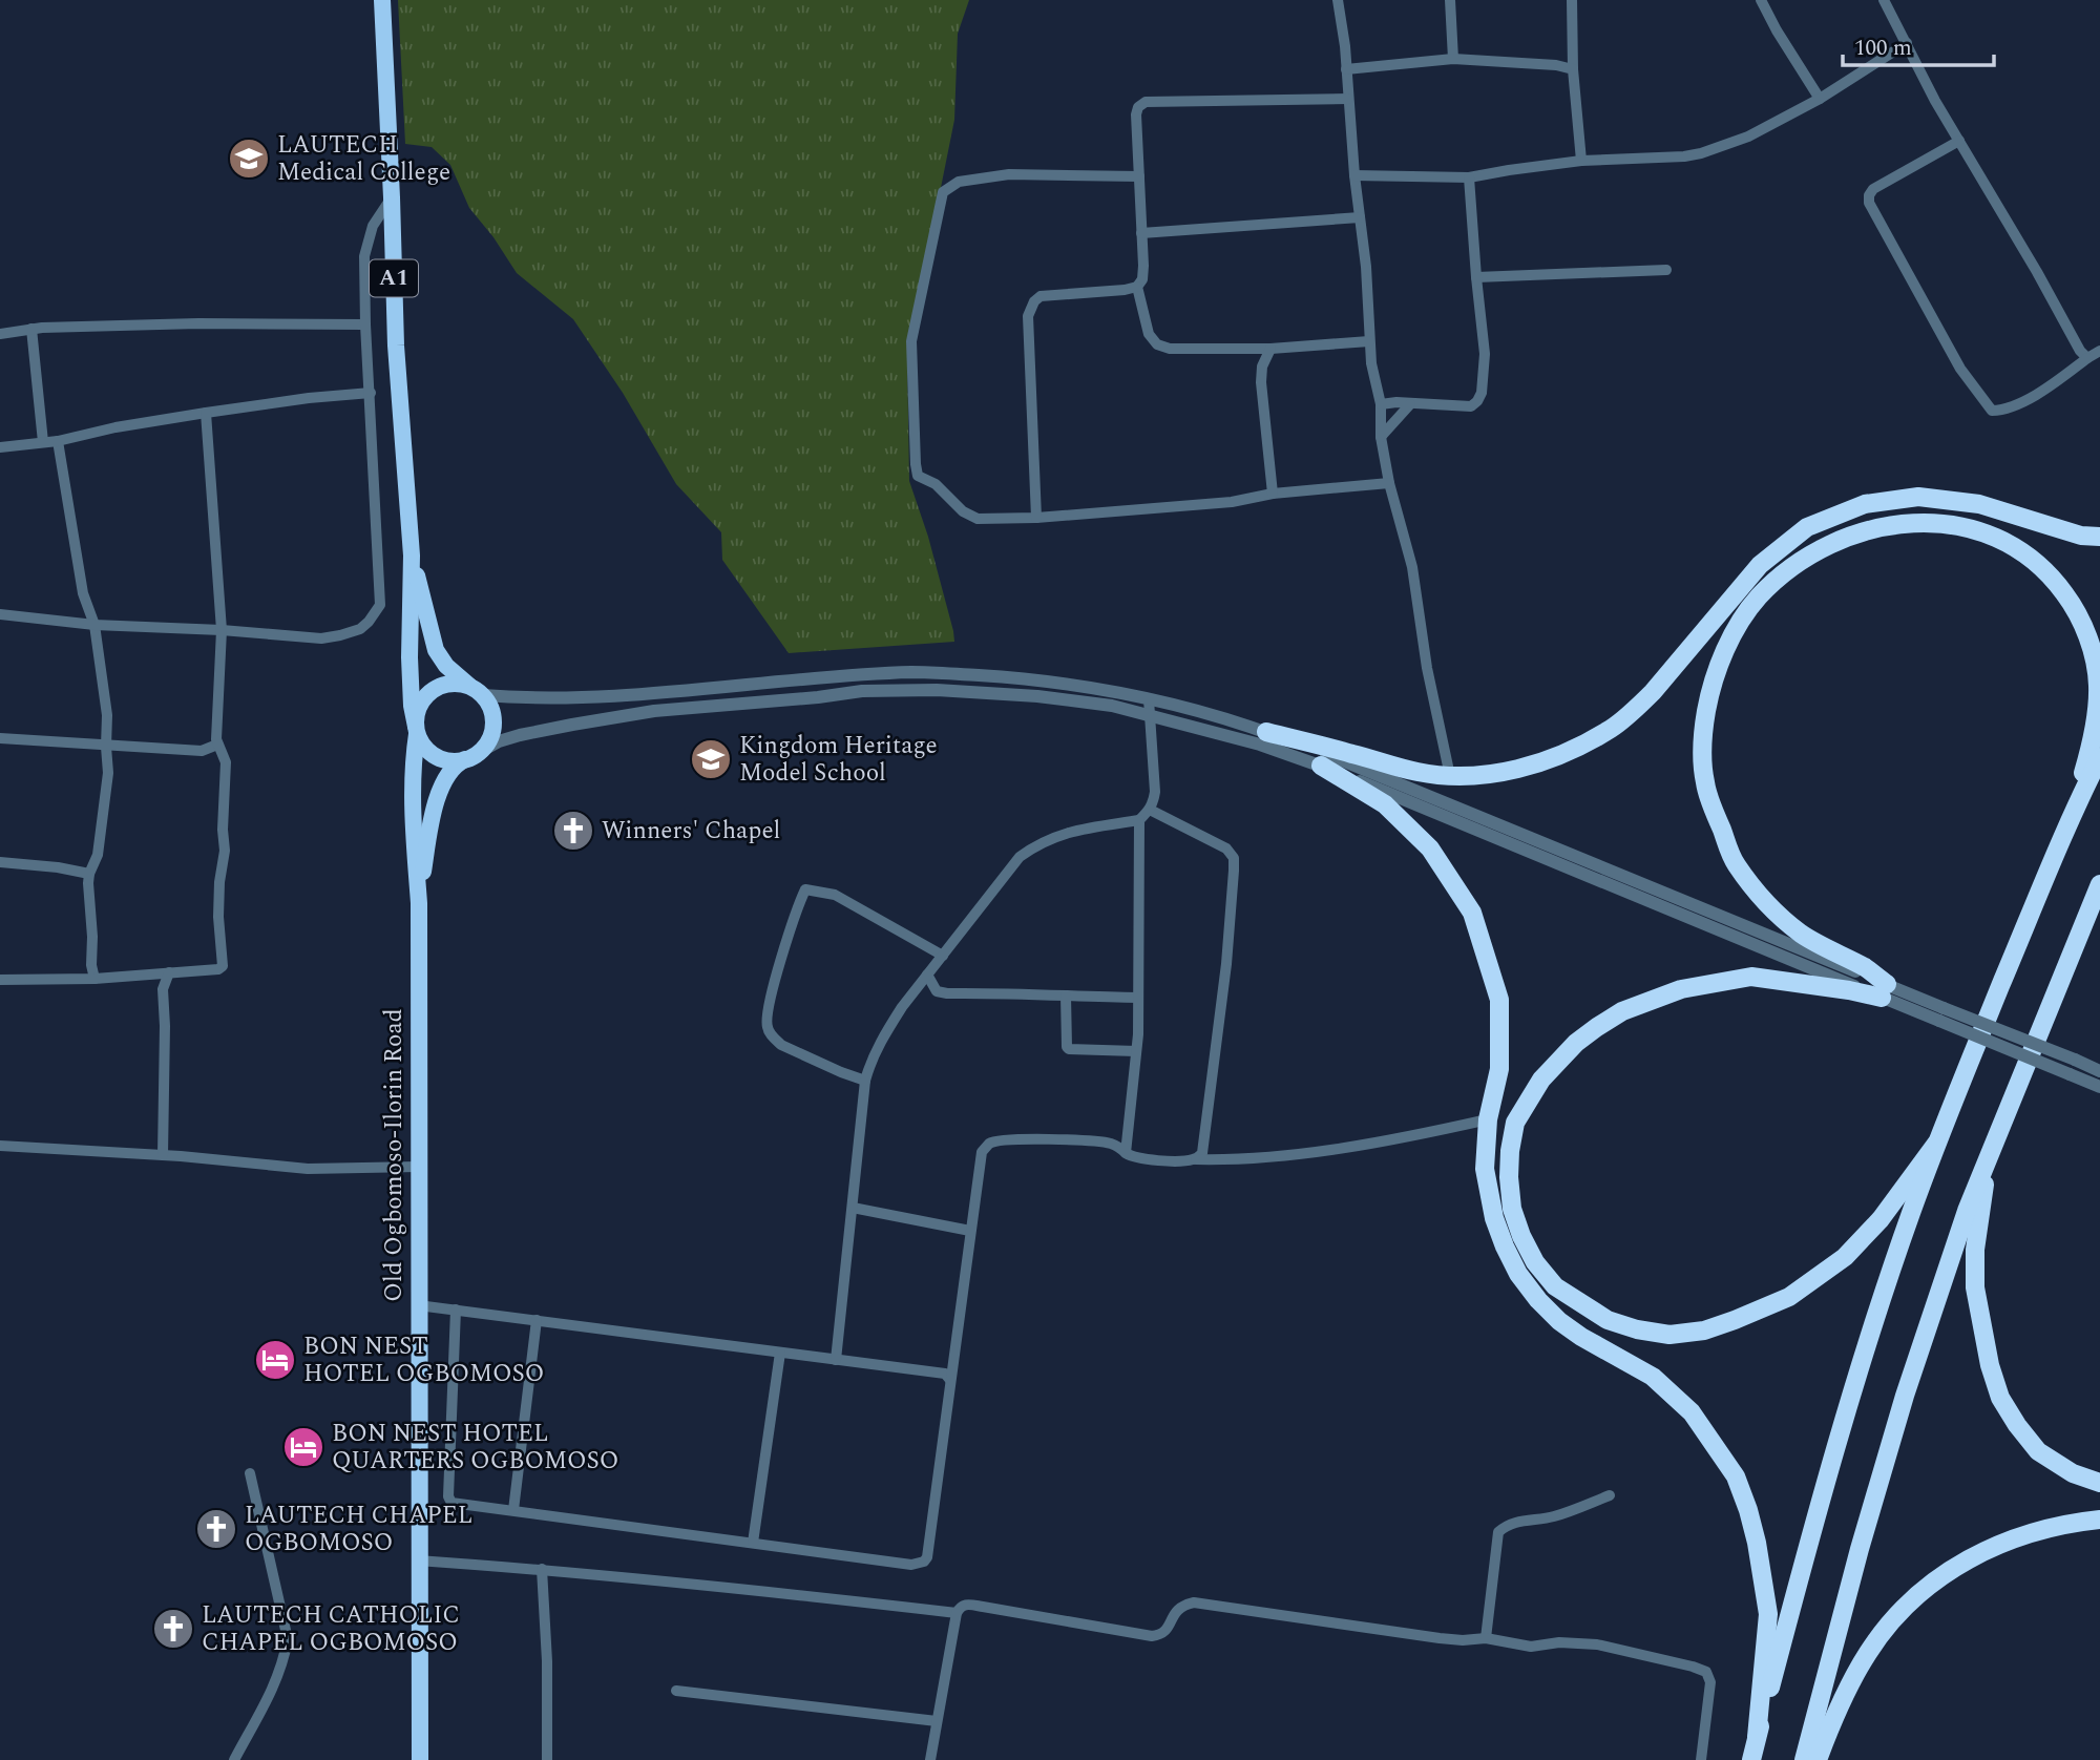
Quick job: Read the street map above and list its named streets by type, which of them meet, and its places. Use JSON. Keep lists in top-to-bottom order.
{
  "streets": {
    "highway": ["A1", "Old Ogbomoso-Ilorin Road"]
  },
  "crossings": [
    ["A1", "Old Ogbomoso-Ilorin Road"]
  ],
  "places": {
    "school or university": ["LAUTECH Medical College", "Kingdom Heritage Model School"],
    "church": ["Winners' Chapel", "LAUTECH CHAPEL OGBOMOSO", "LAUTECH CATHOLIC CHAPEL OGBOMOSO"],
    "hotel": ["BON NEST HOTEL OGBOMOSO", "BON NEST HOTEL QUARTERS OGBOMOSO"]
  },
  "scale_bar": "100 m"
}
